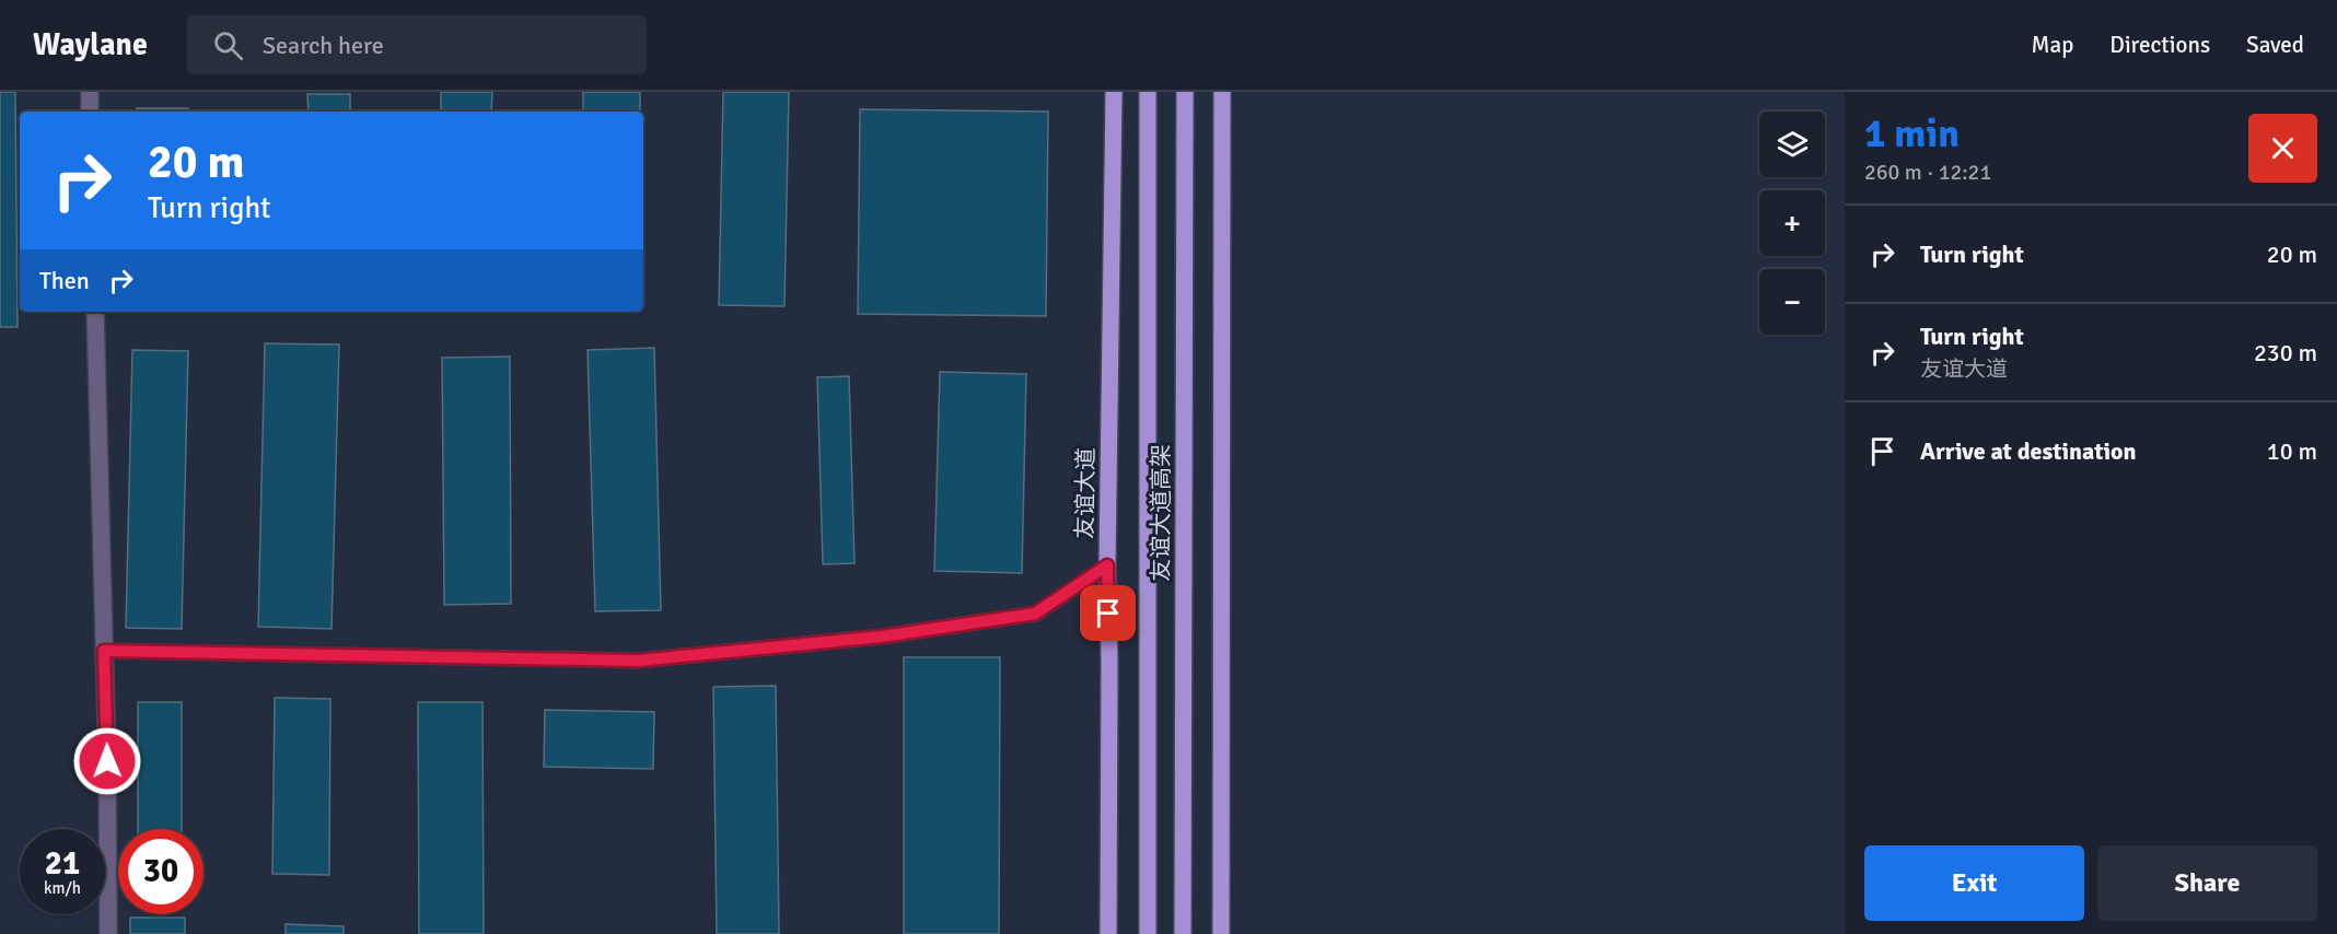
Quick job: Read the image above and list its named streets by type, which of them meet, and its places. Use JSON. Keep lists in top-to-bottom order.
{
  "streets": {
    "main road": ["友谊大道", "友谊大道高架"]
  },
  "page": {
    "header": "Waylane",
    "search": "Search here",
    "nav": ["Map", "Directions", "Saved"],
    "heading": ["1 min", "260 m · 12:21"],
    "map_buttons": ["+", "−"],
    "turn": ["20 m", "Turn right"],
    "list": [
      {
        "name": "Turn right",
        "value": "20 m"
      },
      {
        "name": "Turn right",
        "note": "友谊大道",
        "value": "230 m"
      },
      {
        "name": "Arrive at destination",
        "value": "10 m"
      }
    ],
    "then": "Then",
    "speed": "21 km/h",
    "limit": "30",
    "buttons": ["Exit", "Share"]
  }
}
